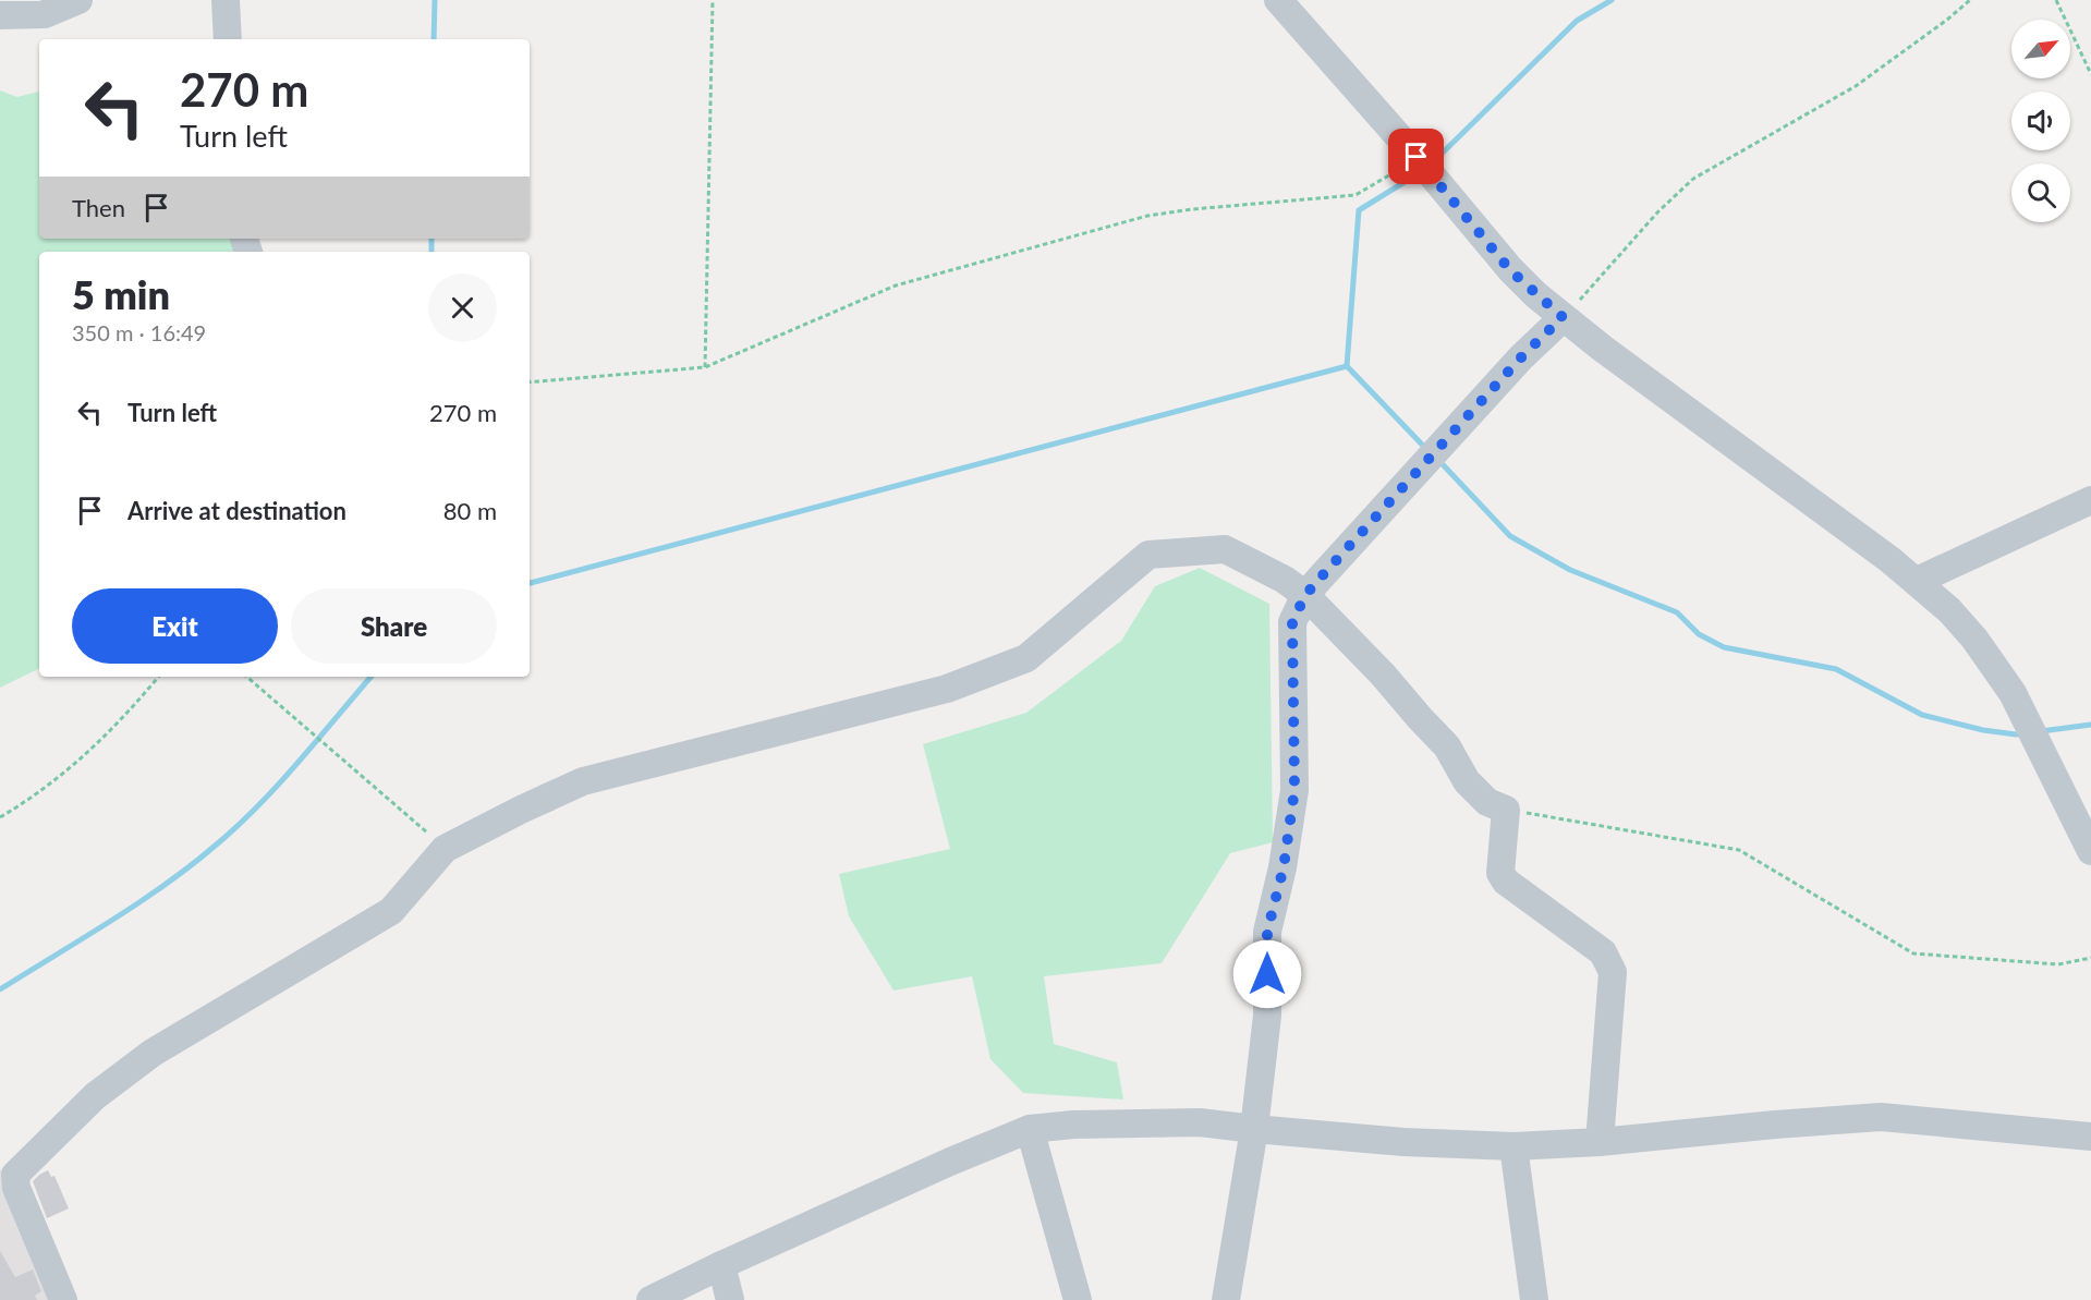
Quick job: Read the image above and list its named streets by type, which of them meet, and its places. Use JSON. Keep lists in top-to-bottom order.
{
  "north": "top right",
  "page": {
    "turn": ["270 m", "Turn left"],
    "then": "Then",
    "heading": ["5 min", "350 m · 16:49"],
    "list": [
      {
        "name": "Turn left",
        "value": "270 m"
      },
      {
        "name": "Arrive at destination",
        "value": "80 m"
      }
    ],
    "buttons": ["Exit", "Share"]
  }
}
